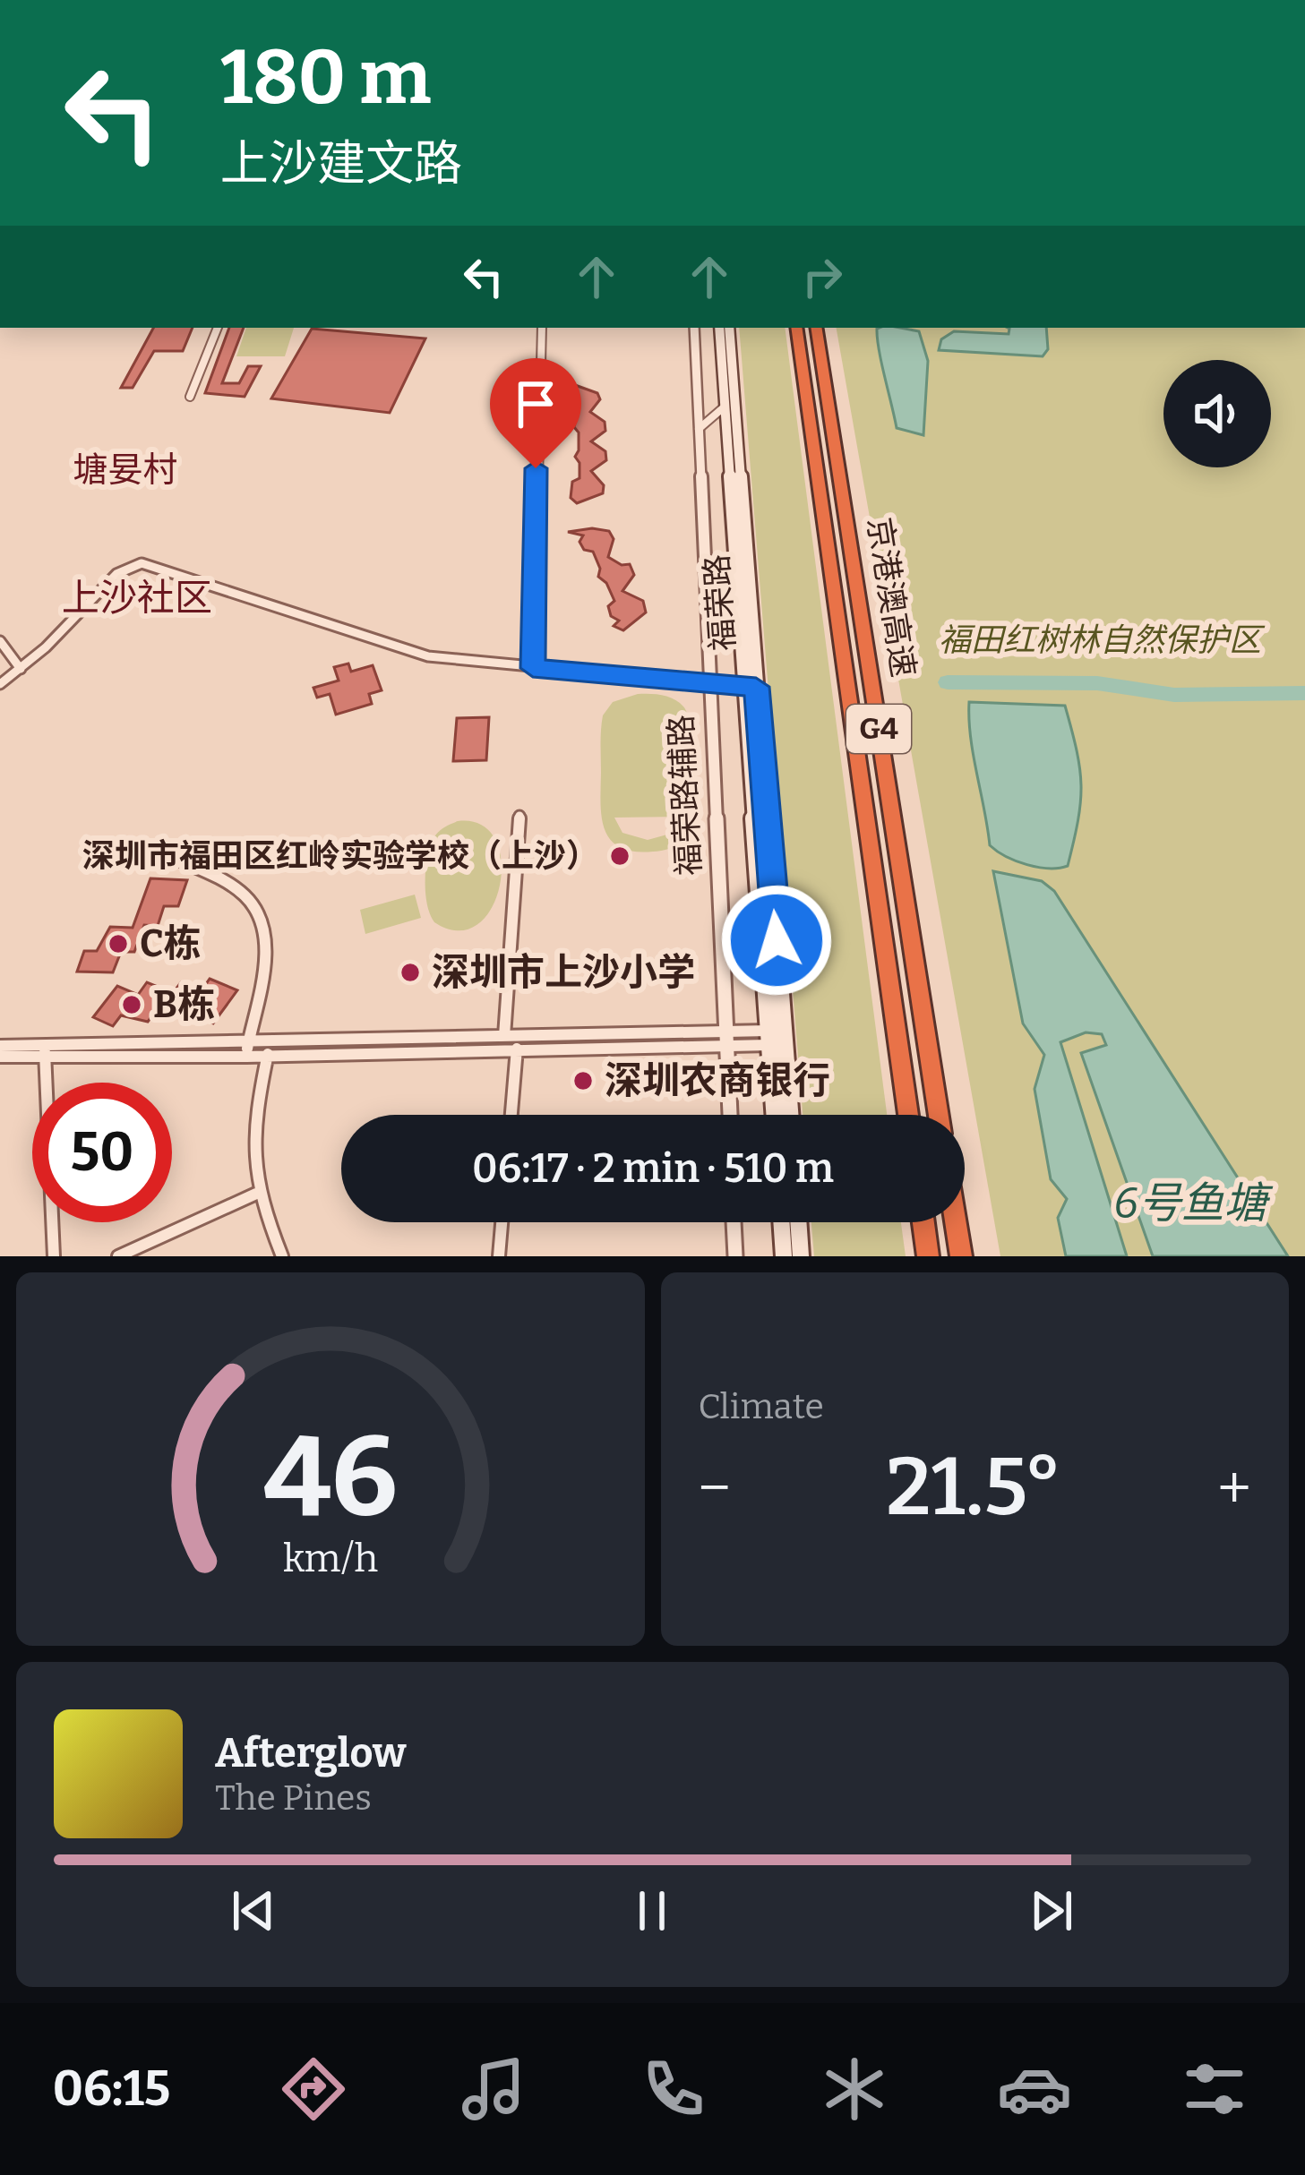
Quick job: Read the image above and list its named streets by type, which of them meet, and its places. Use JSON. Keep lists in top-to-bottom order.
{
  "streets": {
    "highway": ["京港澳高速", "G4"],
    "main road": ["福荣路"],
    "street": ["福荣路辅路"]
  },
  "districts": ["塘妟村", "上沙社区"],
  "water": ["6号鱼塘"],
  "parks": ["福田红树林自然保护区"],
  "places": [
    "深圳市福田区红岭实验学校（上沙）",
    "C栋",
    "深圳市上沙小学",
    "B栋",
    "深圳农商银行"
  ],
  "page": {
    "turn": ["180 m", "上沙建文路"],
    "limit": "50",
    "trip": "06:17 · 2 min · 510 m",
    "tile": "Climate",
    "heat": ["−", "21.5°", "+"],
    "song": ["Afterglow", "The Pines"],
    "tabs": "06:15",
    "gauge": ["46", "km/h"]
  }
}
